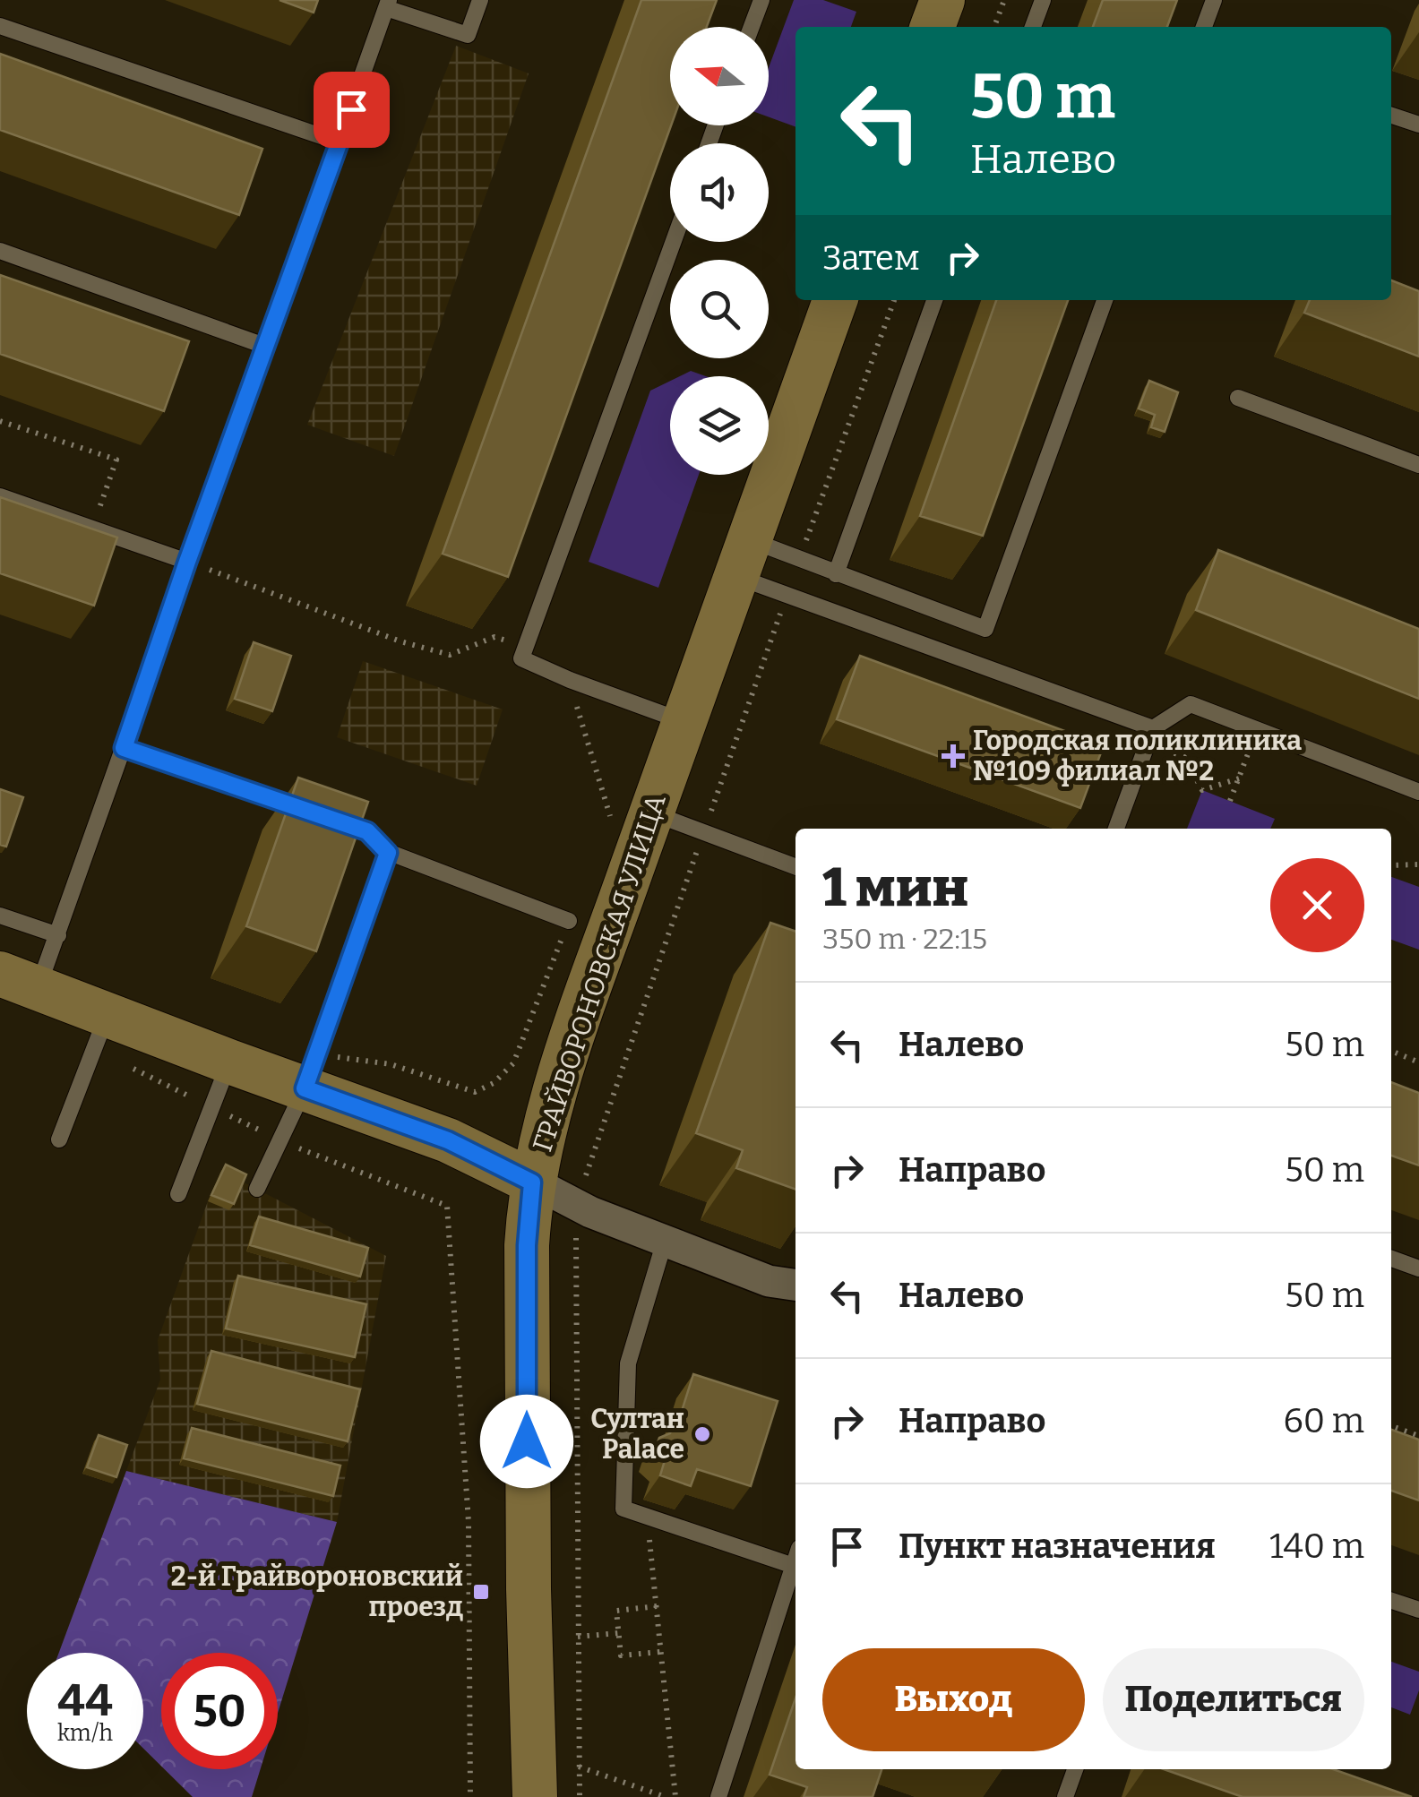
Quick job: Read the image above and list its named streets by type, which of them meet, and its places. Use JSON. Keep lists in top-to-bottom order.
{
  "streets": {
    "main road": ["ГРАЙВОРОНОВСКАЯ УЛИЦА"]
  },
  "places": {
    "health": ["Городская поликлиника №109 филиал №2"],
    "other": ["Султан Palace"],
    "transit": ["2-й Грайвороновский проезд"]
  },
  "north": "left",
  "page": {
    "turn": ["50 m", "Налево"],
    "then": "Затем",
    "heading": ["1 мин", "350 m · 22:15"],
    "list": [
      {
        "name": "Налево",
        "value": "50 m"
      },
      {
        "name": "Направо",
        "value": "50 m"
      },
      {
        "name": "Налево",
        "value": "50 m"
      },
      {
        "name": "Направо",
        "value": "60 m"
      },
      {
        "name": "Пункт назначения",
        "value": "140 m"
      }
    ],
    "buttons": ["Выход", "Поделиться"],
    "speed": "44 km/h",
    "limit": "50"
  }
}
